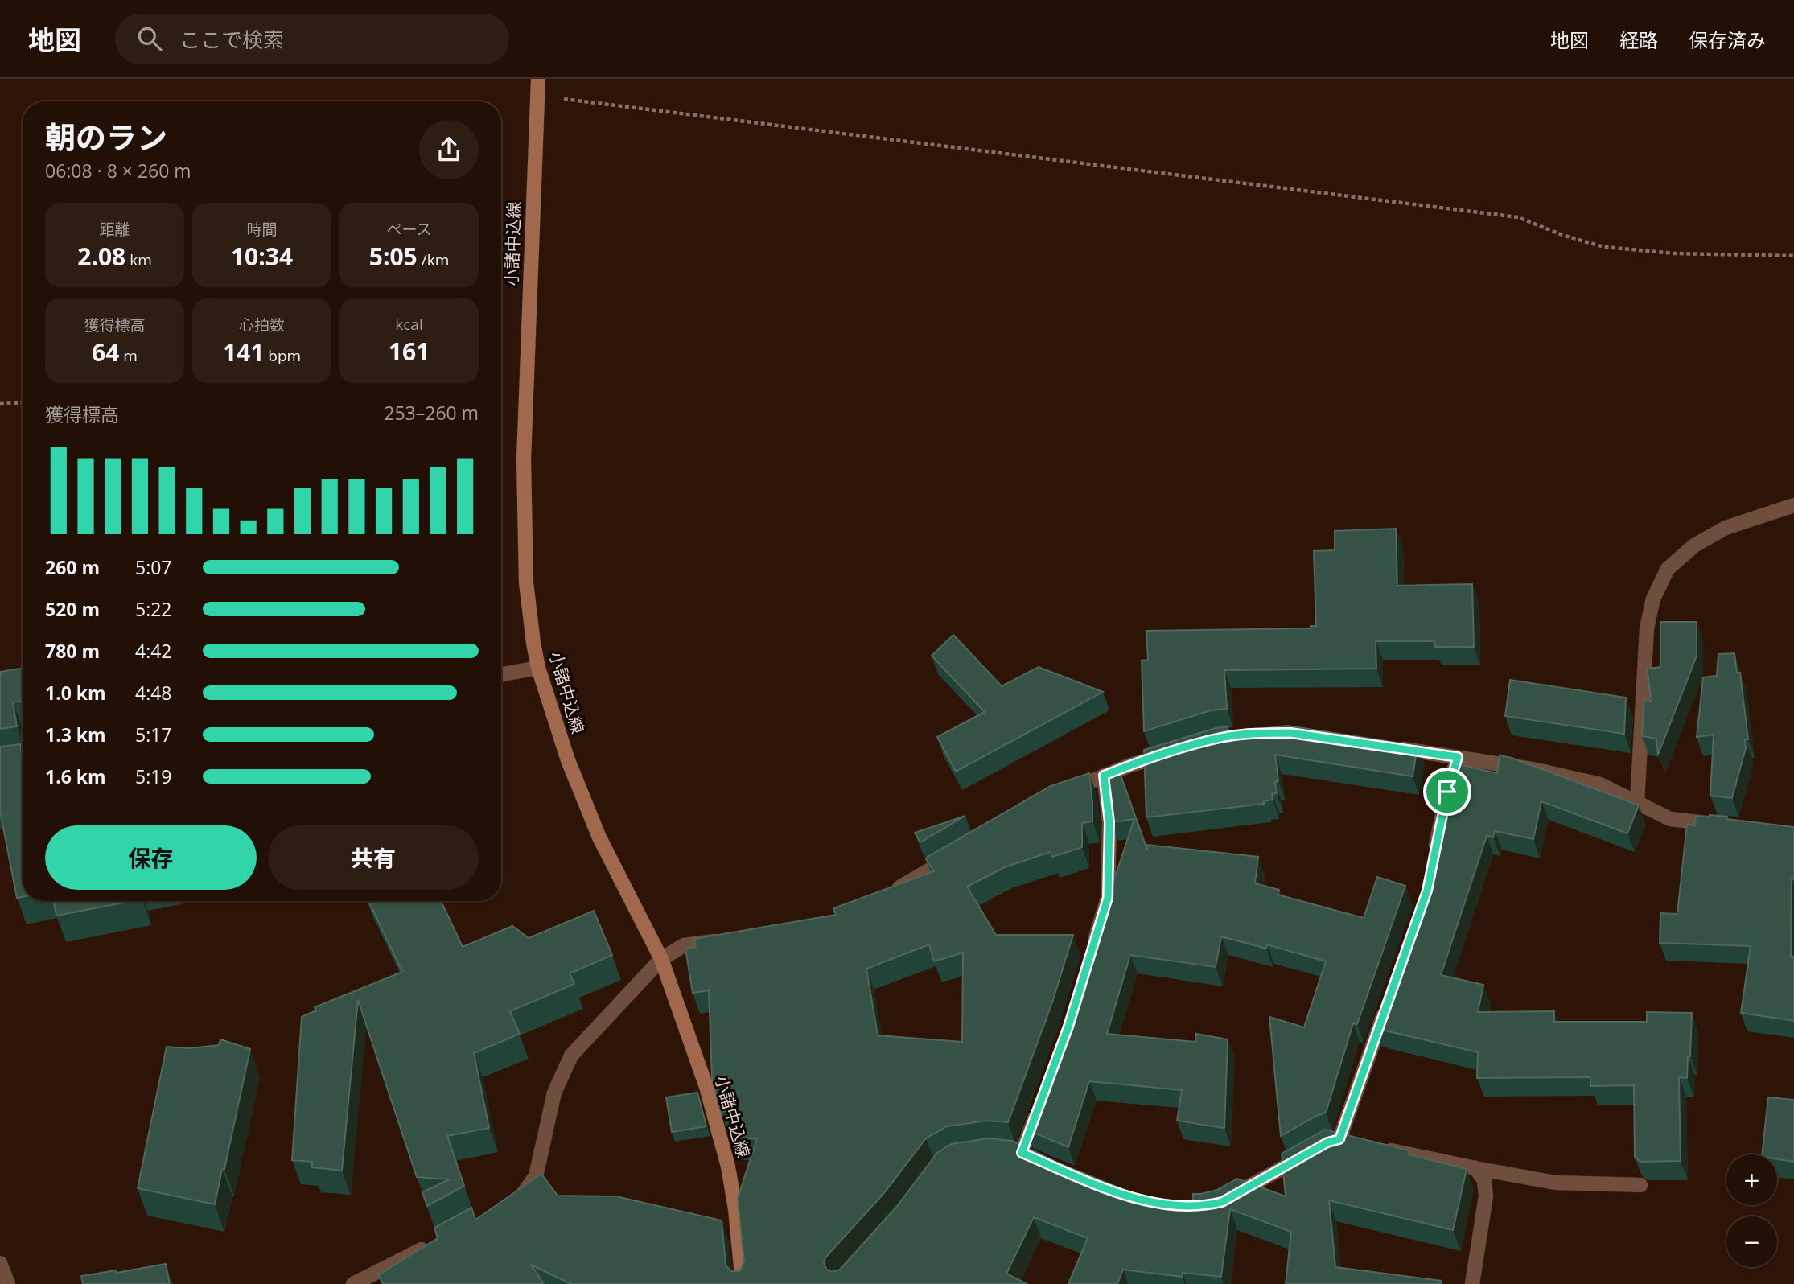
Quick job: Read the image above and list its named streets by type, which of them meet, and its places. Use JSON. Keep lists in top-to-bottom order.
{
  "streets": {
    "main road": ["小諸中込線"]
  },
  "page": {
    "header": "地図",
    "search": "ここで検索",
    "nav": ["地図", "経路", "保存済み"],
    "heading": ["朝のラン", "06:08 · 8 × 260 m"],
    "stats": [
      ["距離", "2.08 km"],
      ["時間", "10:34"],
      ["ペース", "5:05 /km"],
      ["獲得標高", "64 m"],
      ["心拍数", "141 bpm"],
      ["kcal", "161"]
    ],
    "chart": ["獲得標高", "253–260 m"],
    "list": [
      {
        "name": "260 m",
        "note": "5:07"
      },
      {
        "name": "520 m",
        "note": "5:22"
      },
      {
        "name": "780 m",
        "note": "4:42"
      },
      {
        "name": "1.0 km",
        "note": "4:48"
      },
      {
        "name": "1.3 km",
        "note": "5:17"
      },
      {
        "name": "1.6 km",
        "note": "5:19"
      }
    ],
    "buttons": ["保存", "共有"],
    "map_buttons": ["+", "−"]
  }
}
